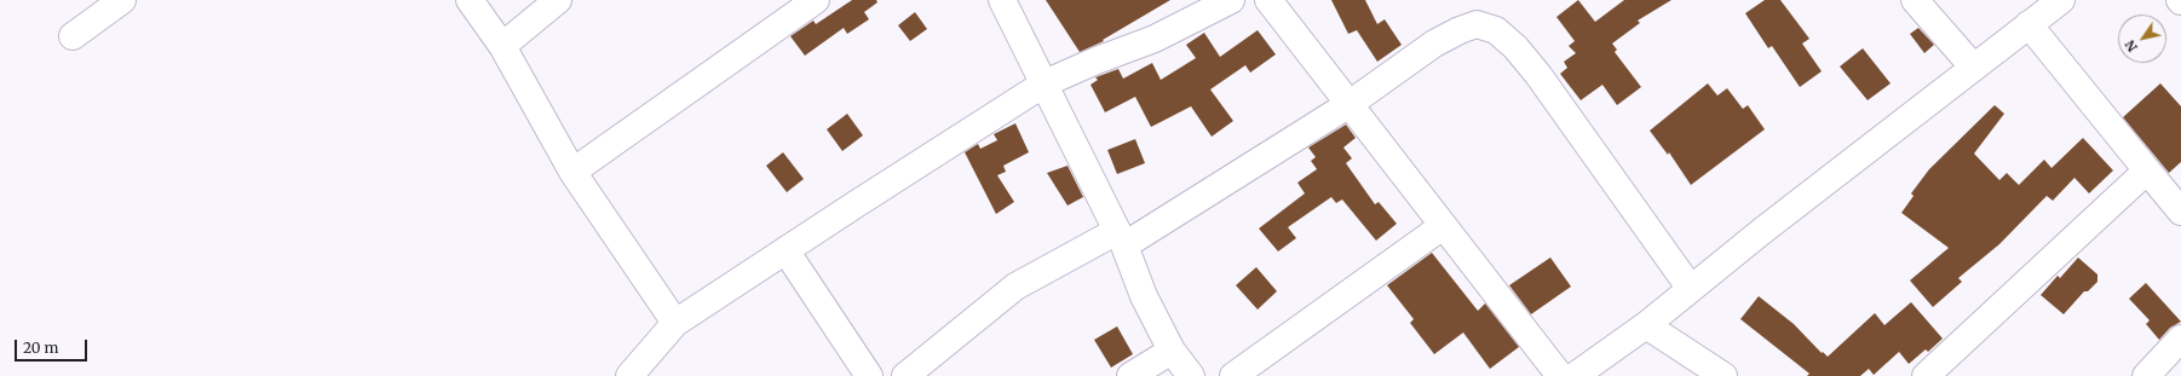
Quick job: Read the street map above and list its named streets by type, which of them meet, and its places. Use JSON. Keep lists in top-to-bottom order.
{
  "scale_bar": "20 m",
  "north": "bottom left"
}
